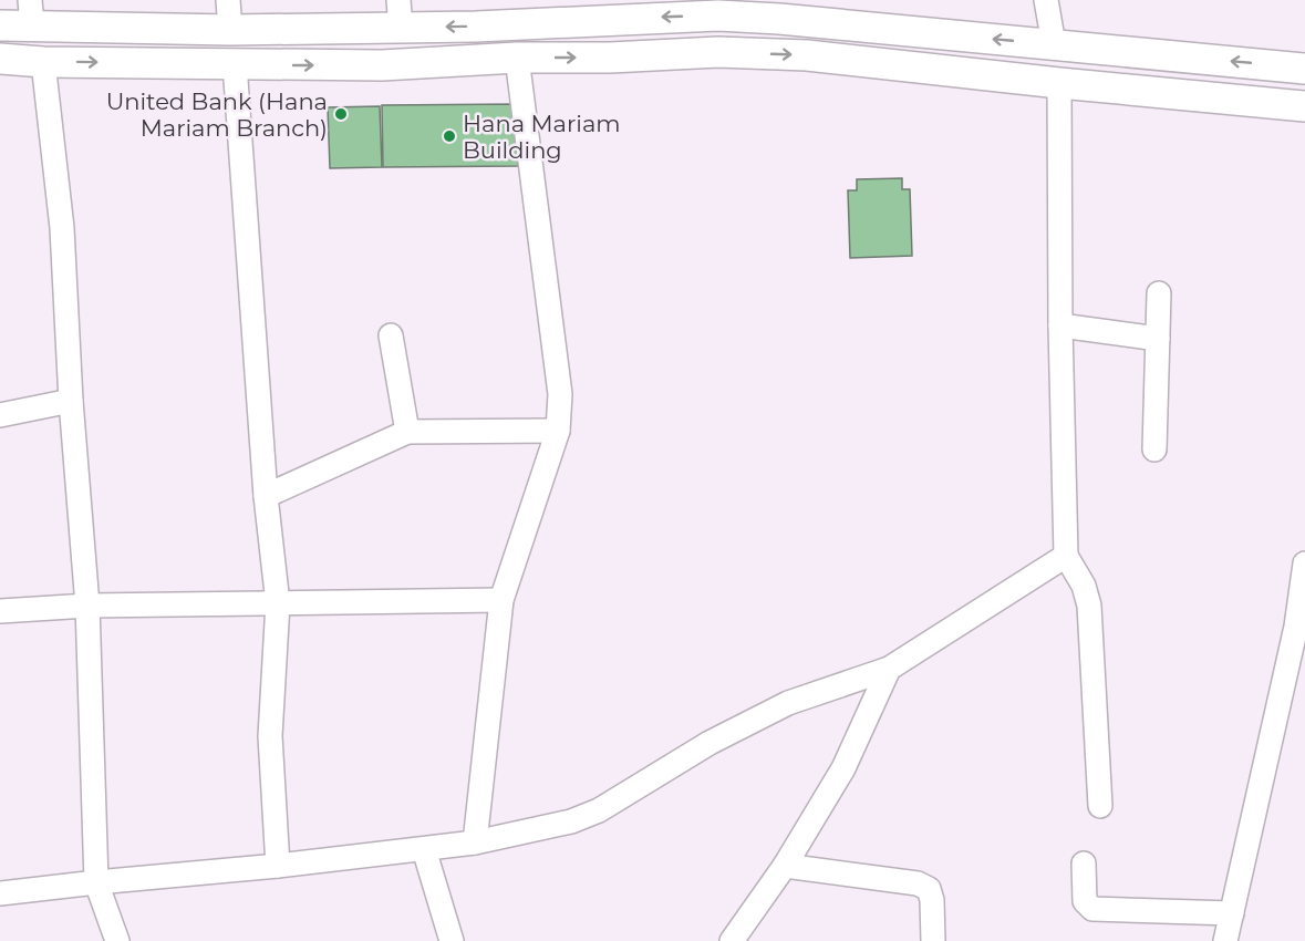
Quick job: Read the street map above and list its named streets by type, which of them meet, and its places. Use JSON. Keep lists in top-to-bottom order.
{
  "places": ["United Bank (Hana Mariam Branch)", "Hana Mariam Building"]
}
